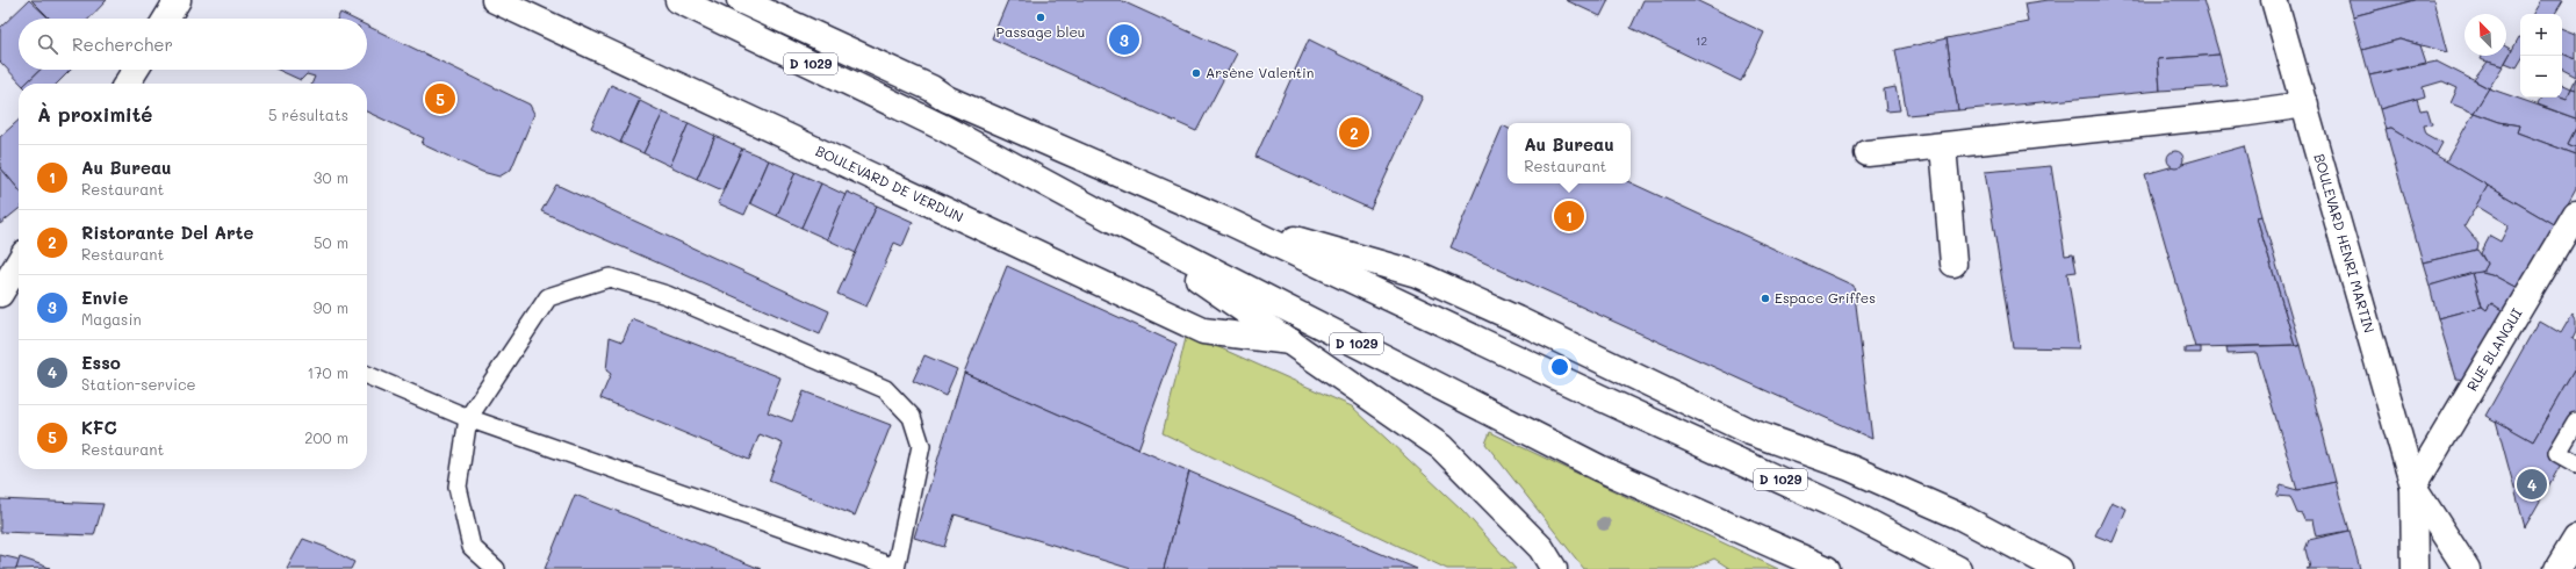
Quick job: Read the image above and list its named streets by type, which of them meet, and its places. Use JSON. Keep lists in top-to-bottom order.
{
  "streets": {
    "main road": [
      "D 1029",
      "BOULEVARD DE VERDUN",
      "BOULEVARD HENRI MARTIN",
      "RUE BLANQUI"
    ]
  },
  "crossings": [
    ["BOULEVARD HENRI MARTIN", "RUE BLANQUI"]
  ],
  "places": ["Passage bleu", "Arsène Valentin", "Espace Griffes"],
  "house_numbers": ["12"],
  "north": "top left",
  "page": {
    "map_buttons": ["+", "−"],
    "search": "Rechercher",
    "pins": [
      "3",
      "5",
      "2",
      "1",
      "4"
    ],
    "heading": ["À proximité", "5 résultats"],
    "popup": ["Au Bureau", "Restaurant"],
    "list": [
      {
        "mark": "1",
        "name": "Au Bureau",
        "note": "Restaurant",
        "value": "30 m"
      },
      {
        "mark": "2",
        "name": "Ristorante Del Arte",
        "note": "Restaurant",
        "value": "50 m"
      },
      {
        "mark": "3",
        "name": "Envie",
        "note": "Magasin",
        "value": "90 m"
      },
      {
        "mark": "4",
        "name": "Esso",
        "note": "Station-service",
        "value": "170 m"
      },
      {
        "mark": "5",
        "name": "KFC",
        "note": "Restaurant",
        "value": "200 m"
      }
    ]
  }
}
